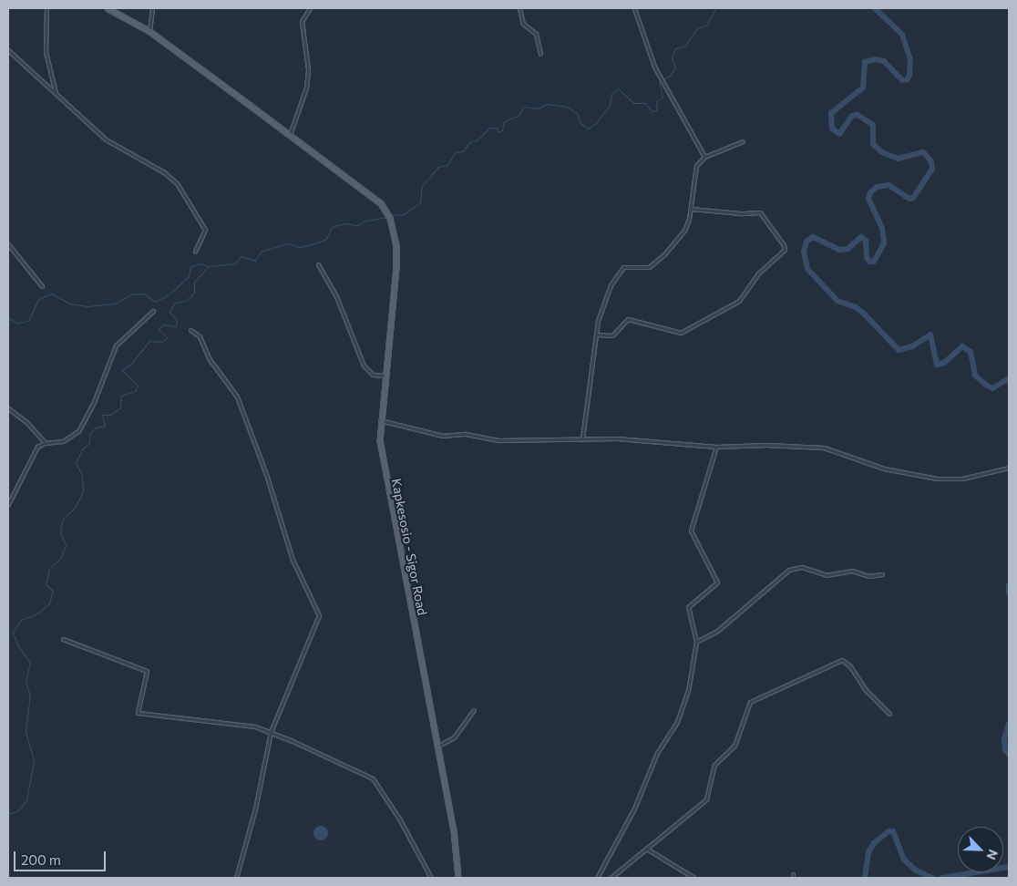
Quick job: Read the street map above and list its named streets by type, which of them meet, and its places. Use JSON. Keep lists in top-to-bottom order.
{
  "streets": {
    "main road": ["Kapkesosio - Sigor Road"]
  },
  "scale_bar": "200 m",
  "north": "bottom right"
}
